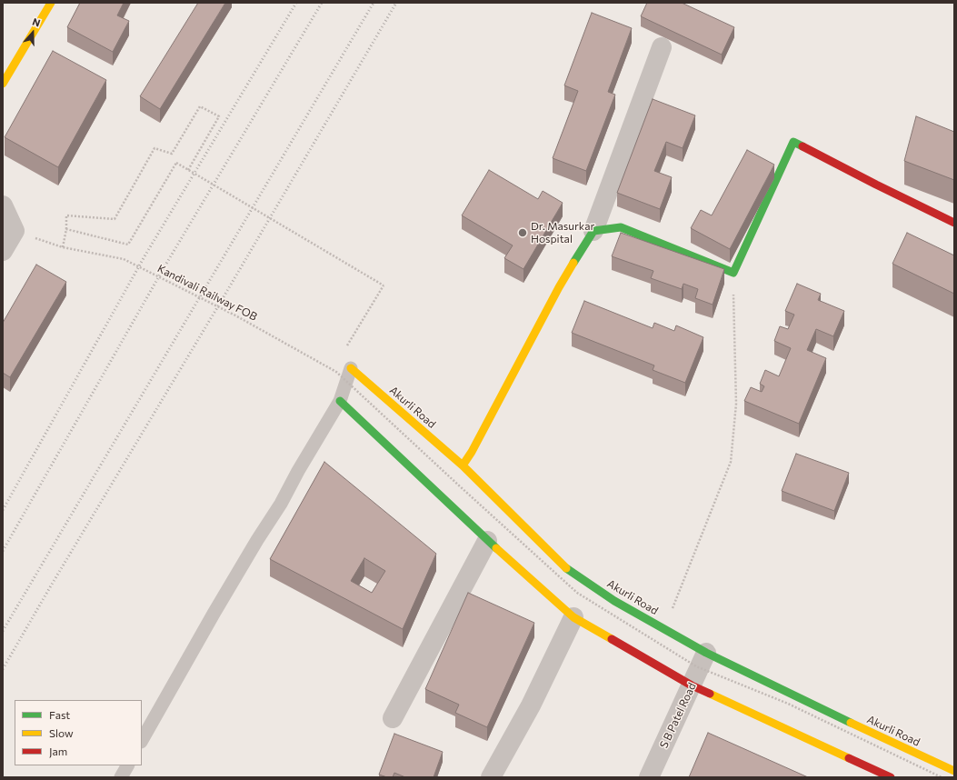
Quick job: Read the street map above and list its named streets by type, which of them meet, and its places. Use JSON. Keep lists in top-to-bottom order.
{
  "streets": {
    "street": ["Akurli Road", "S B Patel Road"],
    "path": ["Kandivali Railway FOB"]
  },
  "crossings": [
    ["Akurli Road", "S B Patel Road"]
  ],
  "places": ["Dr. Masurkar Hospital"],
  "legend": ["Fast", "Slow", "Jam"],
  "north": "top"
}
